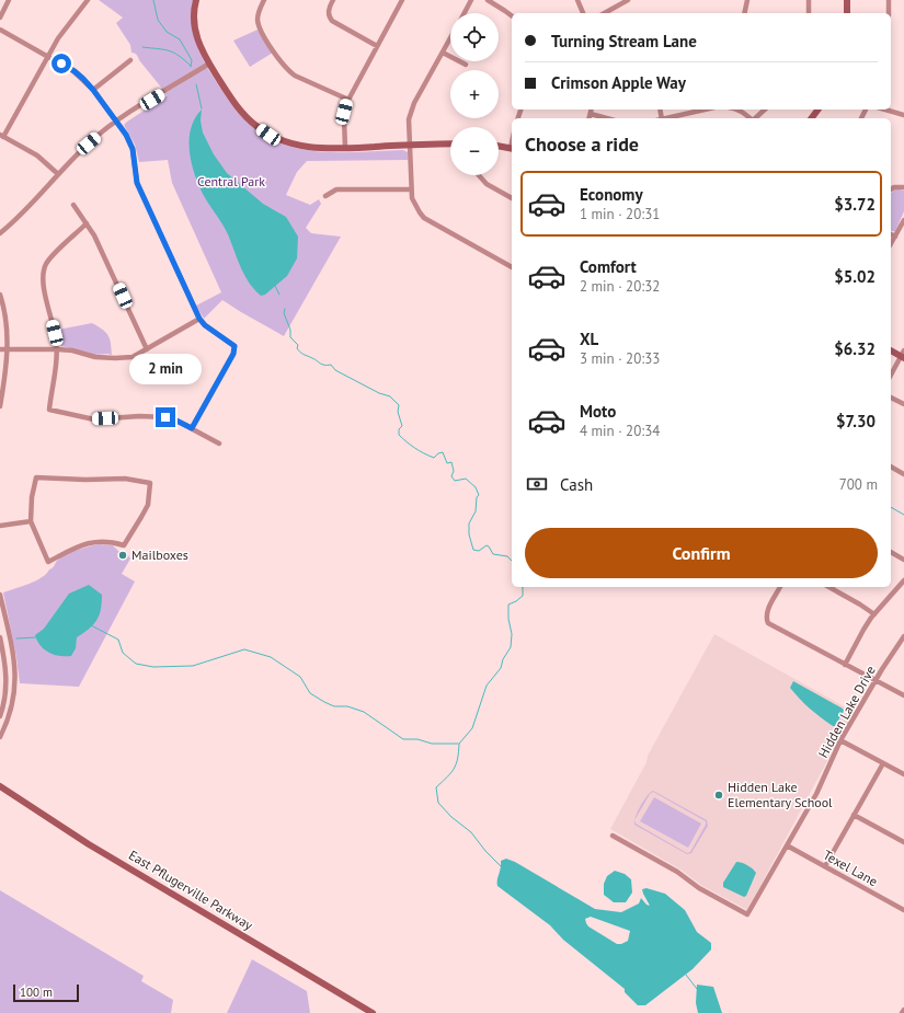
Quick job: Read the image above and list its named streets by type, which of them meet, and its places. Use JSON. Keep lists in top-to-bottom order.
{
  "streets": {
    "street": ["Hidden Lake Drive", "Texel Lane", "East Pflugerville Parkway"]
  },
  "crossings": [
    ["Hidden Lake Drive", "Texel Lane"]
  ],
  "parks": ["Central Park"],
  "places": ["Mailboxes", "Hidden Lake Elementary School"],
  "scale_bar": "100 m",
  "page": {
    "map_buttons": ["+", "−"],
    "banner": ["Turning Stream Lane", "Crimson Apple Way"],
    "heading": "Choose a ride",
    "list": [
      {
        "name": "Economy",
        "note": "1 min · 20:31",
        "value": "$3.72"
      },
      {
        "name": "Comfort",
        "note": "2 min · 20:32",
        "value": "$5.02"
      },
      {
        "name": "XL",
        "note": "3 min · 20:33",
        "value": "$6.32"
      },
      {
        "name": "Moto",
        "note": "4 min · 20:34",
        "value": "$7.30"
      }
    ],
    "bubble": "2 min",
    "pay": ["Cash", "700 m"],
    "buttons": "Confirm",
    "scale": "100 m"
  }
}
